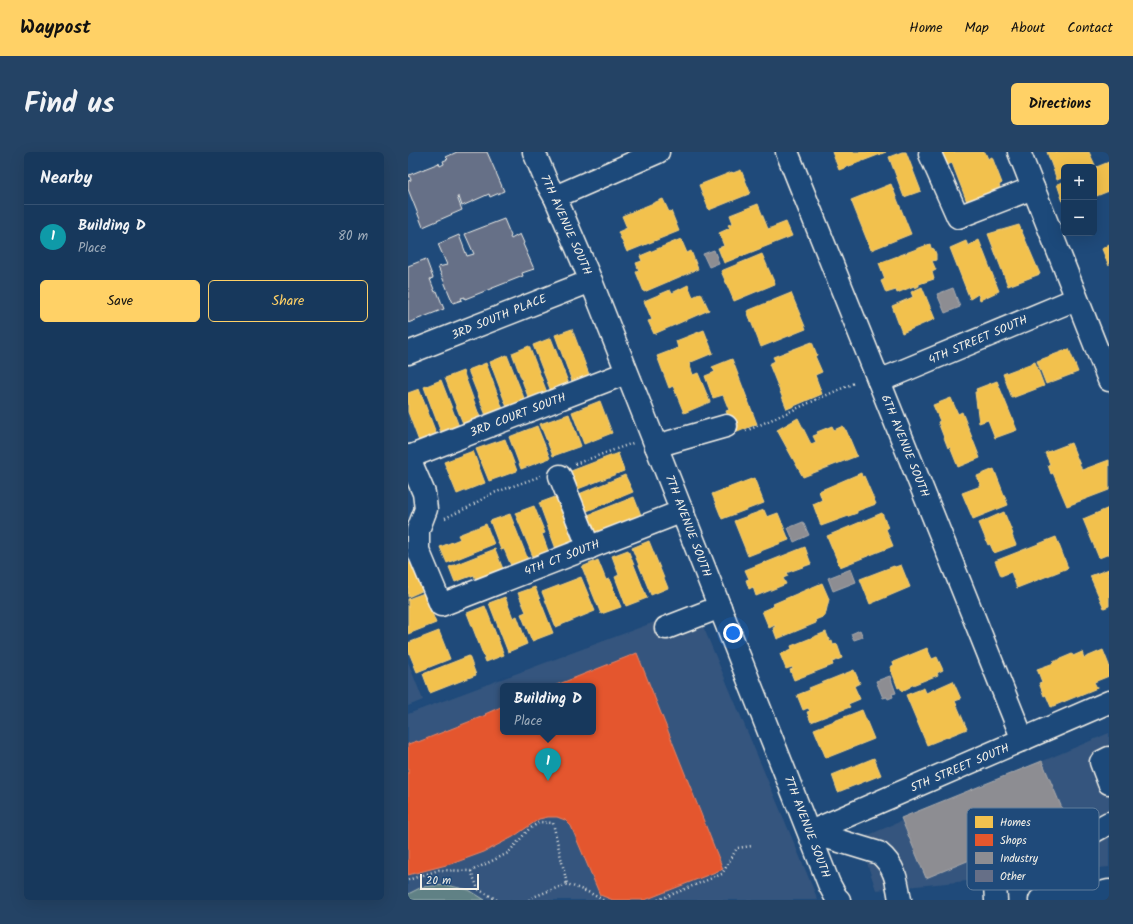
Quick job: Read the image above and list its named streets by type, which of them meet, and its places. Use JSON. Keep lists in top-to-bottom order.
{
  "streets": {
    "street": [
      "7TH AVENUE SOUTH",
      "3RD SOUTH PLACE",
      "4TH STREET SOUTH",
      "3RD COURT SOUTH",
      "6TH AVENUE SOUTH",
      "4TH CT SOUTH",
      "5TH STREET SOUTH"
    ]
  },
  "crossings": [
    ["7TH AVENUE SOUTH", "3RD SOUTH PLACE"],
    ["7TH AVENUE SOUTH", "3RD COURT SOUTH"],
    ["7TH AVENUE SOUTH", "4TH CT SOUTH"],
    ["7TH AVENUE SOUTH", "5TH STREET SOUTH"],
    ["4TH STREET SOUTH", "6TH AVENUE SOUTH"],
    ["3RD COURT SOUTH", "4TH CT SOUTH"],
    ["6TH AVENUE SOUTH", "5TH STREET SOUTH"]
  ],
  "legend": [
    "Homes",
    "Shops",
    "Industry",
    "Other"
  ],
  "scale_bar": "20 m",
  "page": {
    "header": "Waypost",
    "nav": [
      "Home",
      "Map",
      "About",
      "Contact"
    ],
    "title": "Find us",
    "buttons": [
      "Directions",
      ["Save", "Share"]
    ],
    "heading": "Nearby",
    "map_buttons": ["+", "−"],
    "list": [
      {
        "mark": "1",
        "name": "Building D",
        "note": "Place",
        "value": "80 m"
      }
    ],
    "popup": ["Building D", "Place"],
    "pins": "1",
    "scale": "20 m"
  }
}
